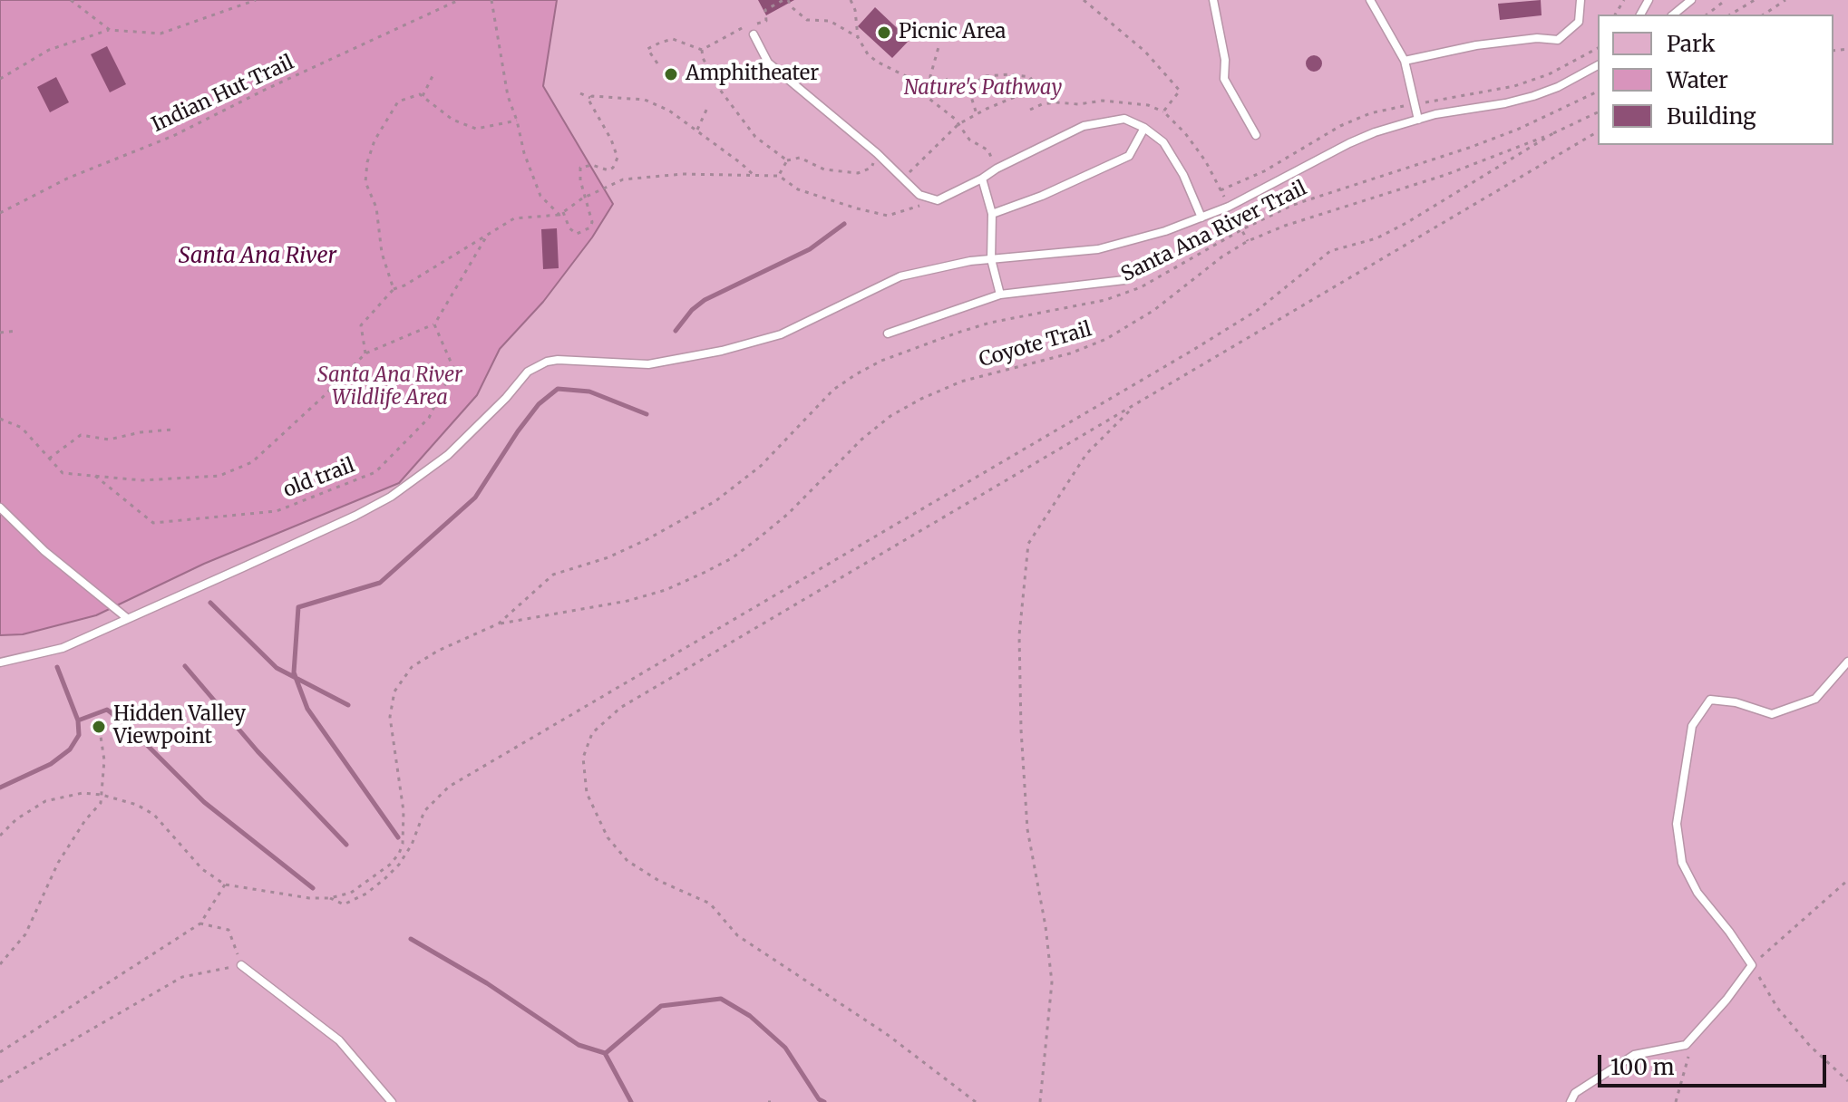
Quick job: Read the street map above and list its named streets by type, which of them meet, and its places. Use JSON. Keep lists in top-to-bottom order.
{
  "streets": {
    "path": [
      "Indian Hut Trail",
      "Santa Ana River Trail",
      "Coyote Trail",
      "old trail"
    ]
  },
  "crossings": [
    ["Santa Ana River Trail", "Coyote Trail"]
  ],
  "water": ["Santa Ana River"],
  "parks": ["Nature's Pathway", "Santa Ana River Wildlife Area"],
  "places": ["Picnic Area", "Amphitheater", "Hidden Valley Viewpoint"],
  "legend": ["Park", "Water", "Building"],
  "scale_bar": "100 m"
}
